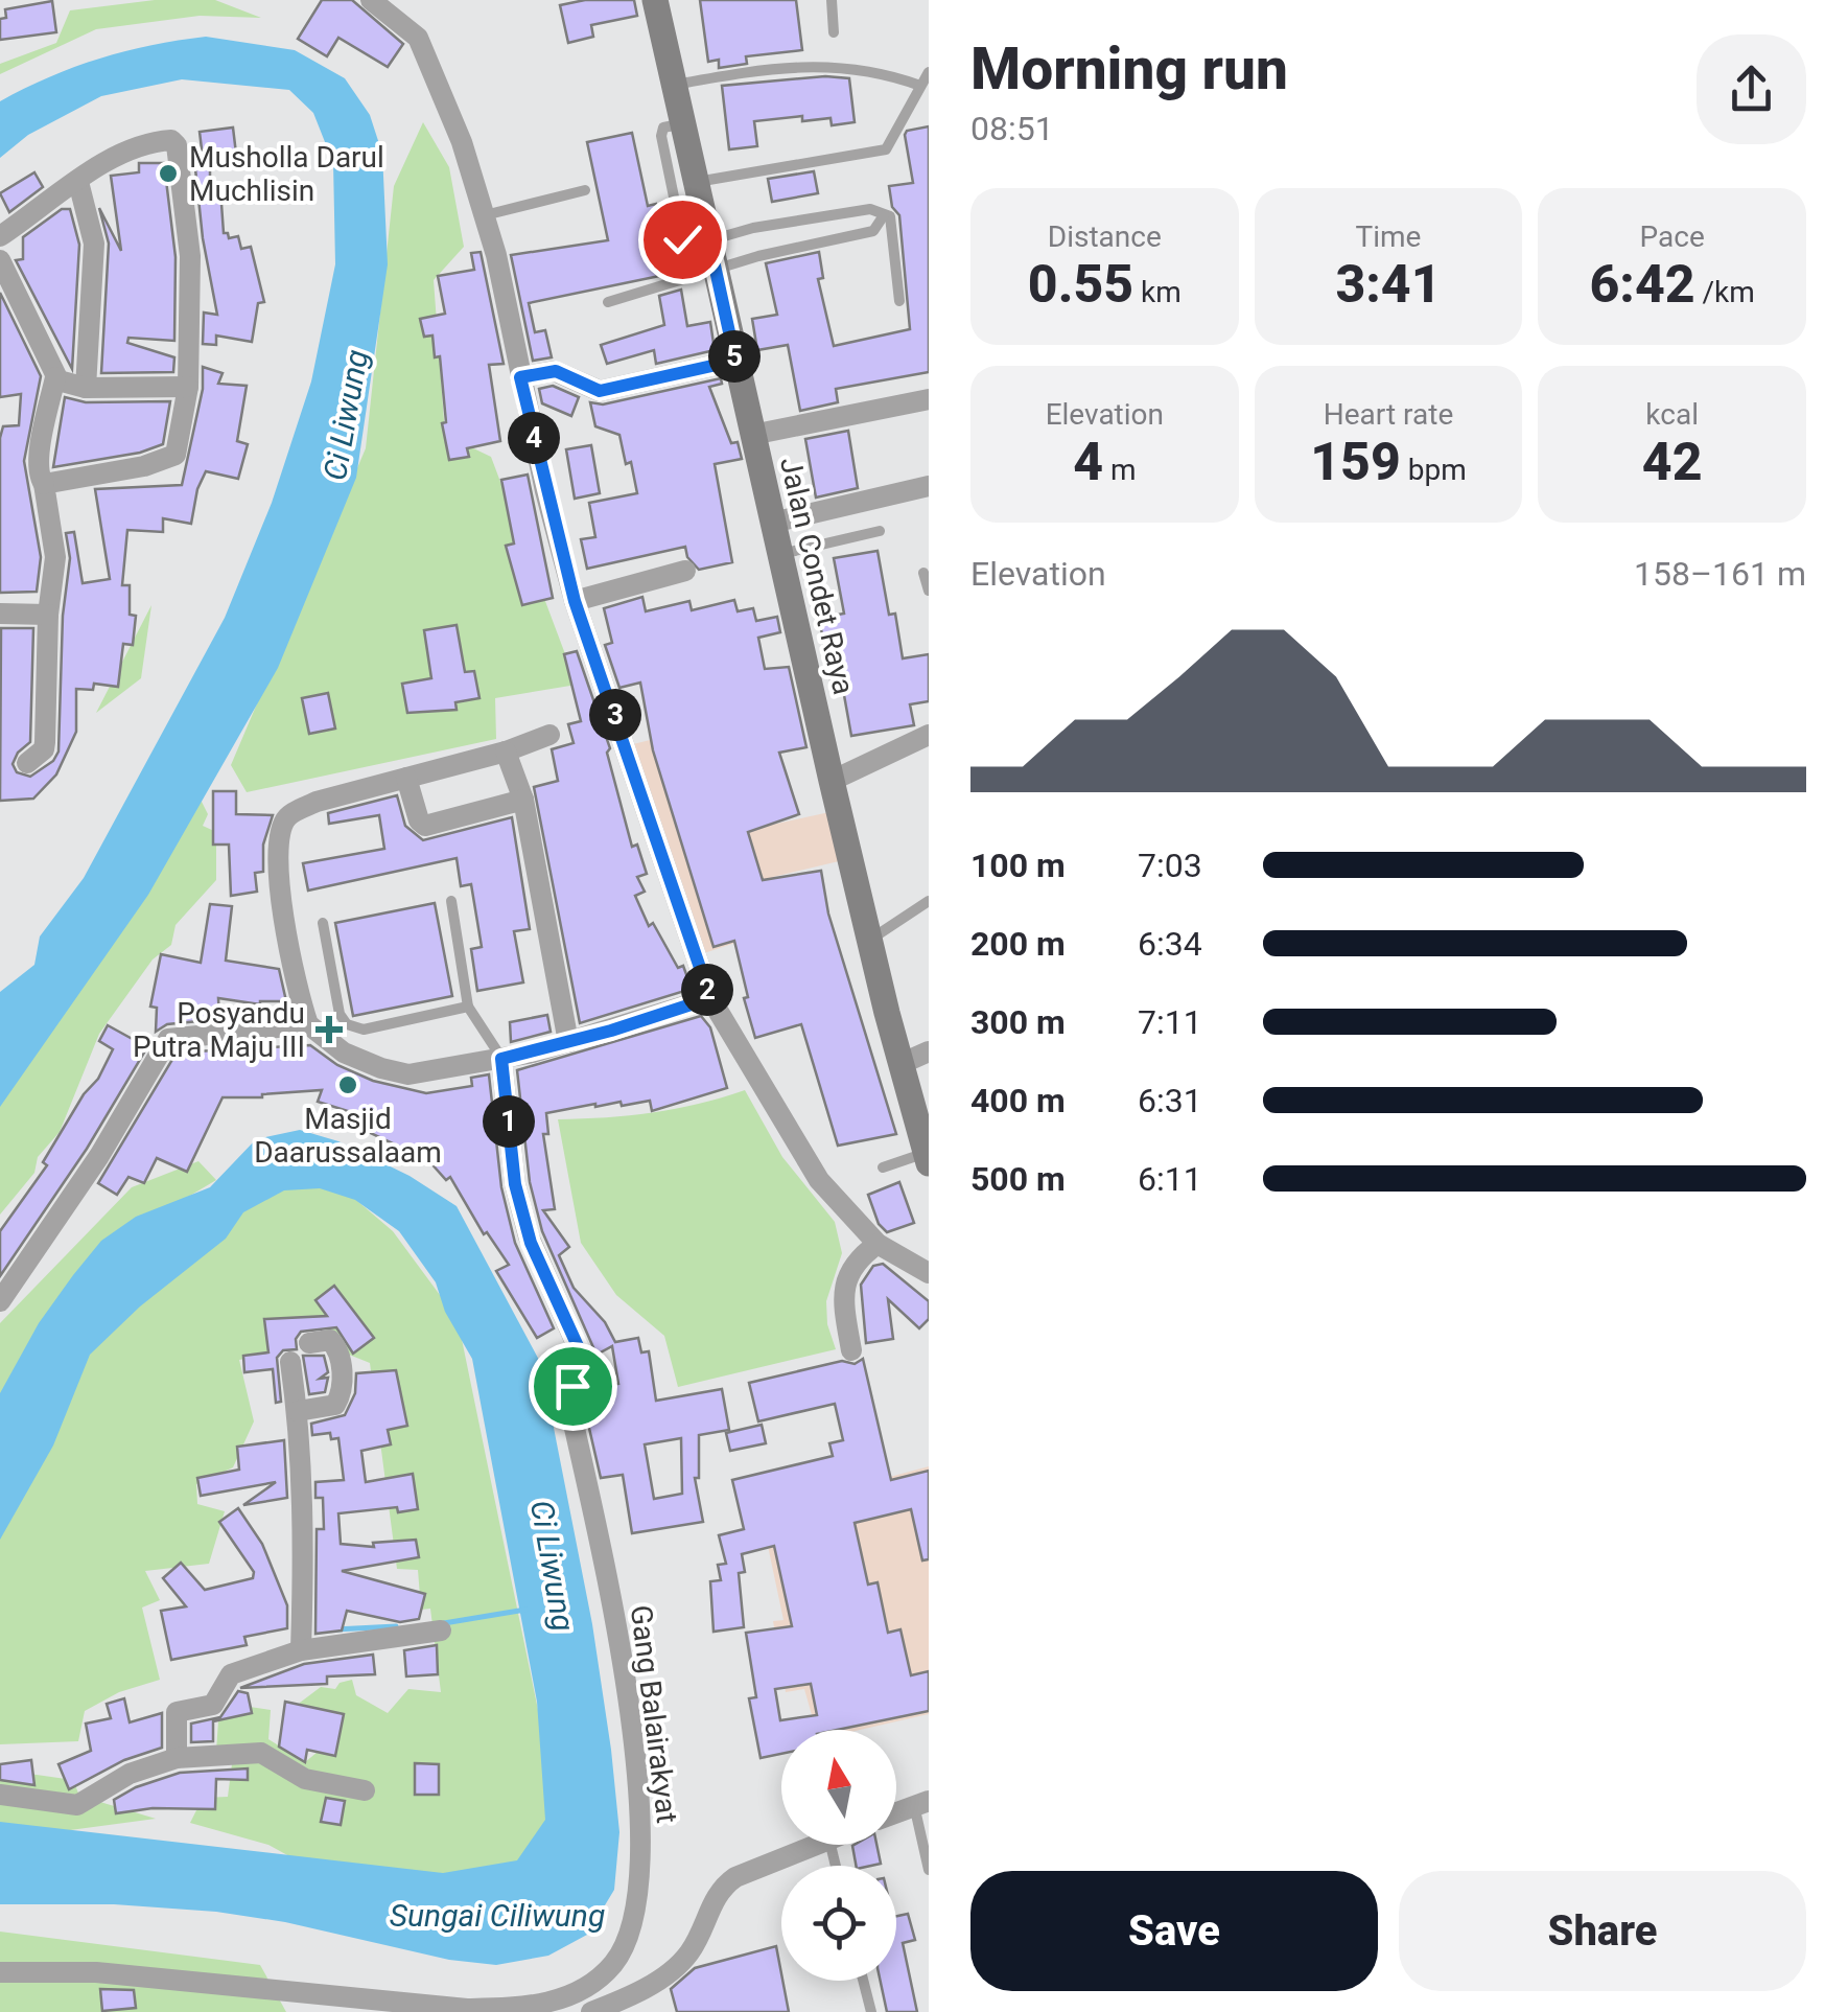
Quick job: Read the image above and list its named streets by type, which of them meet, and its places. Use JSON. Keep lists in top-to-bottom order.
{
  "streets": {
    "street": ["Jalan Condet Raya", "Gang Balairakyat"]
  },
  "water": ["Ci Liwung", "Sungai Ciliwung"],
  "places": {
    "other": ["Musholla Darul Muchlisin", "Masjid Daarussalaam"],
    "health": ["Posyandu Putra Maju III"]
  },
  "north": "top",
  "page": {
    "heading": ["Morning run", "08:51"],
    "stats": [
      ["Distance", "0.55 km"],
      ["Time", "3:41"],
      ["Pace", "6:42 /km"],
      ["Elevation", "4 m"],
      ["Heart rate", "159 bpm"],
      ["kcal", "42"]
    ],
    "pins": [
      "5",
      "4",
      "3",
      "2",
      "1"
    ],
    "chart": ["Elevation", "158–161 m"],
    "list": [
      {
        "name": "100 m",
        "note": "7:03"
      },
      {
        "name": "200 m",
        "note": "6:34"
      },
      {
        "name": "300 m",
        "note": "7:11"
      },
      {
        "name": "400 m",
        "note": "6:31"
      },
      {
        "name": "500 m",
        "note": "6:11"
      }
    ],
    "buttons": ["Save", "Share"]
  }
}
